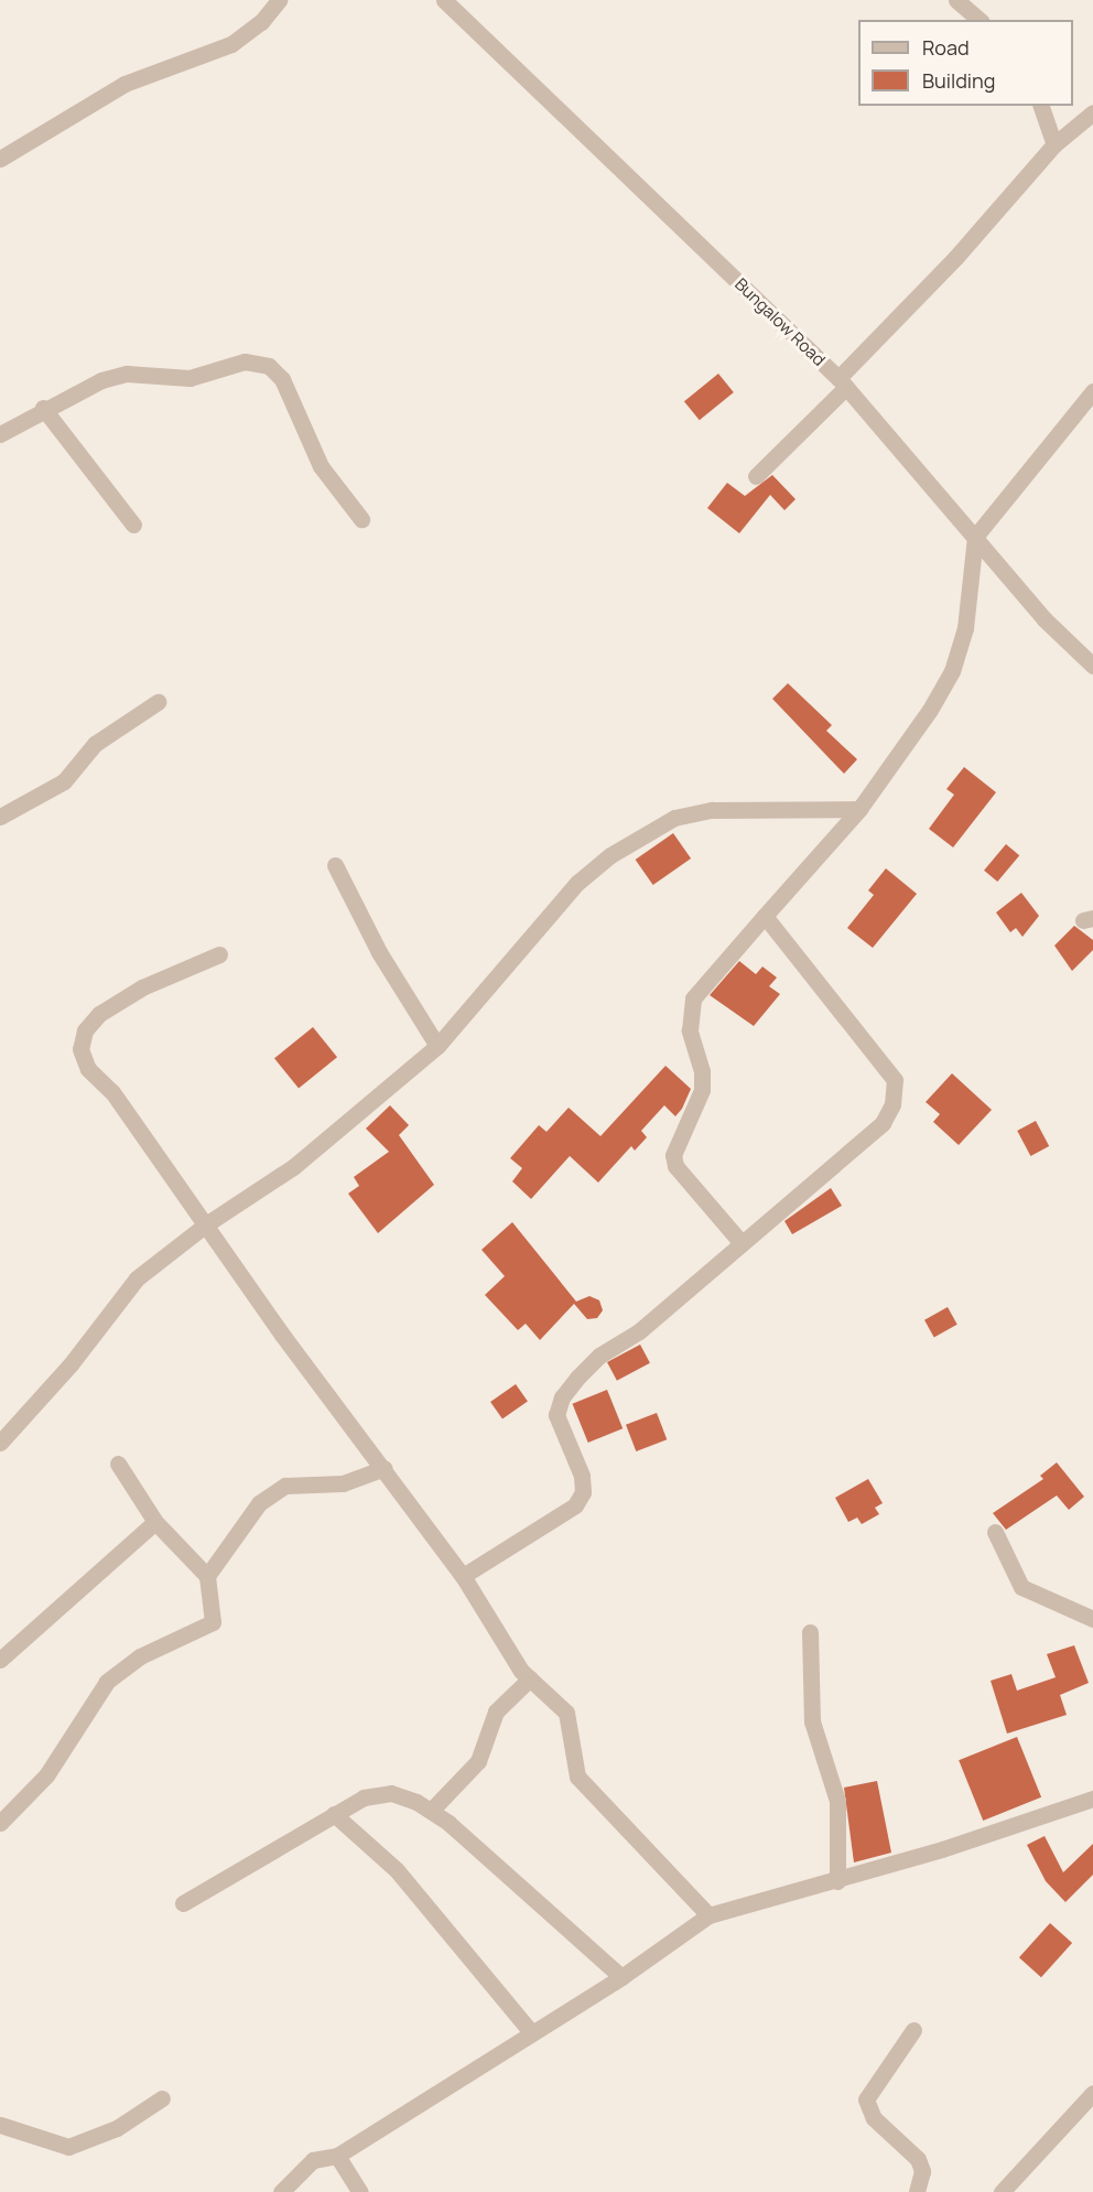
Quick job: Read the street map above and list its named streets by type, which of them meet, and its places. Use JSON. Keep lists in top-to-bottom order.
{
  "streets": {
    "street": ["Bungalow Road"]
  },
  "legend": ["Road", "Building"]
}
